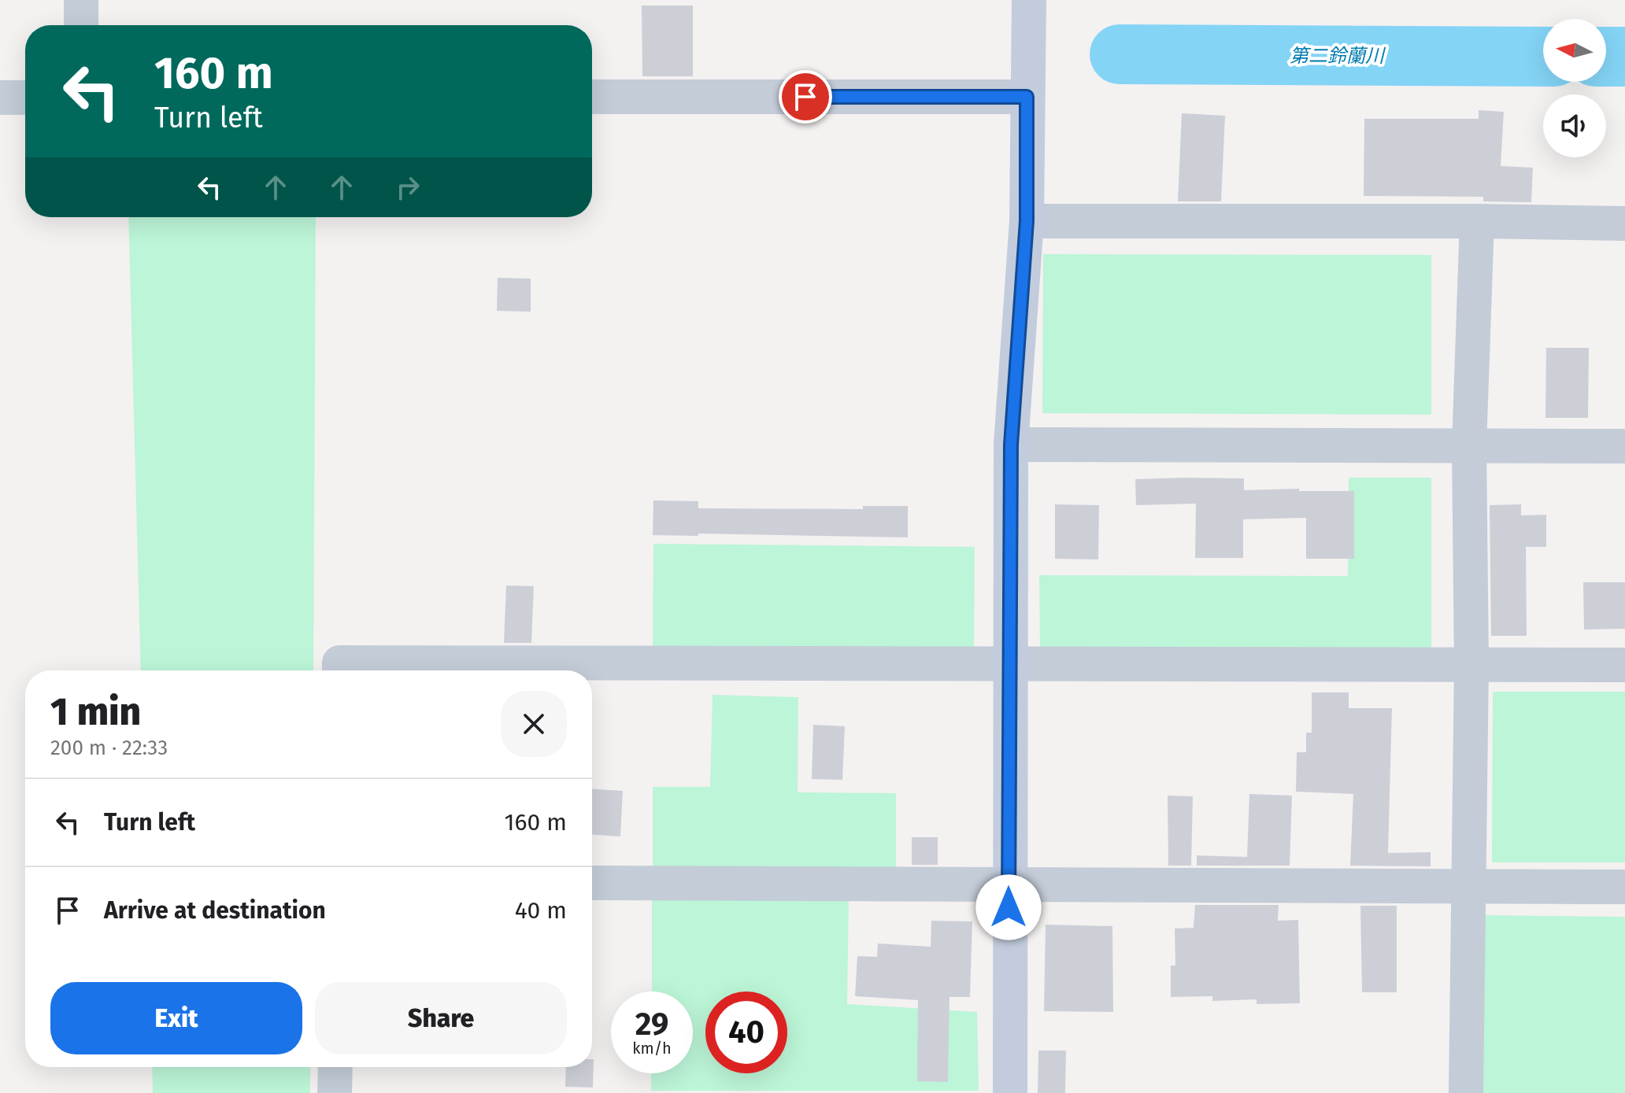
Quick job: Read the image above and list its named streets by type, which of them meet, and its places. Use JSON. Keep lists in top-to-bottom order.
{
  "water": ["第二鈴蘭川"],
  "north": "left",
  "page": {
    "turn": ["160 m", "Turn left"],
    "heading": ["1 min", "200 m · 22:33"],
    "list": [
      {
        "name": "Turn left",
        "value": "160 m"
      },
      {
        "name": "Arrive at destination",
        "value": "40 m"
      }
    ],
    "buttons": ["Exit", "Share"],
    "speed": "29 km/h",
    "limit": "40"
  }
}
